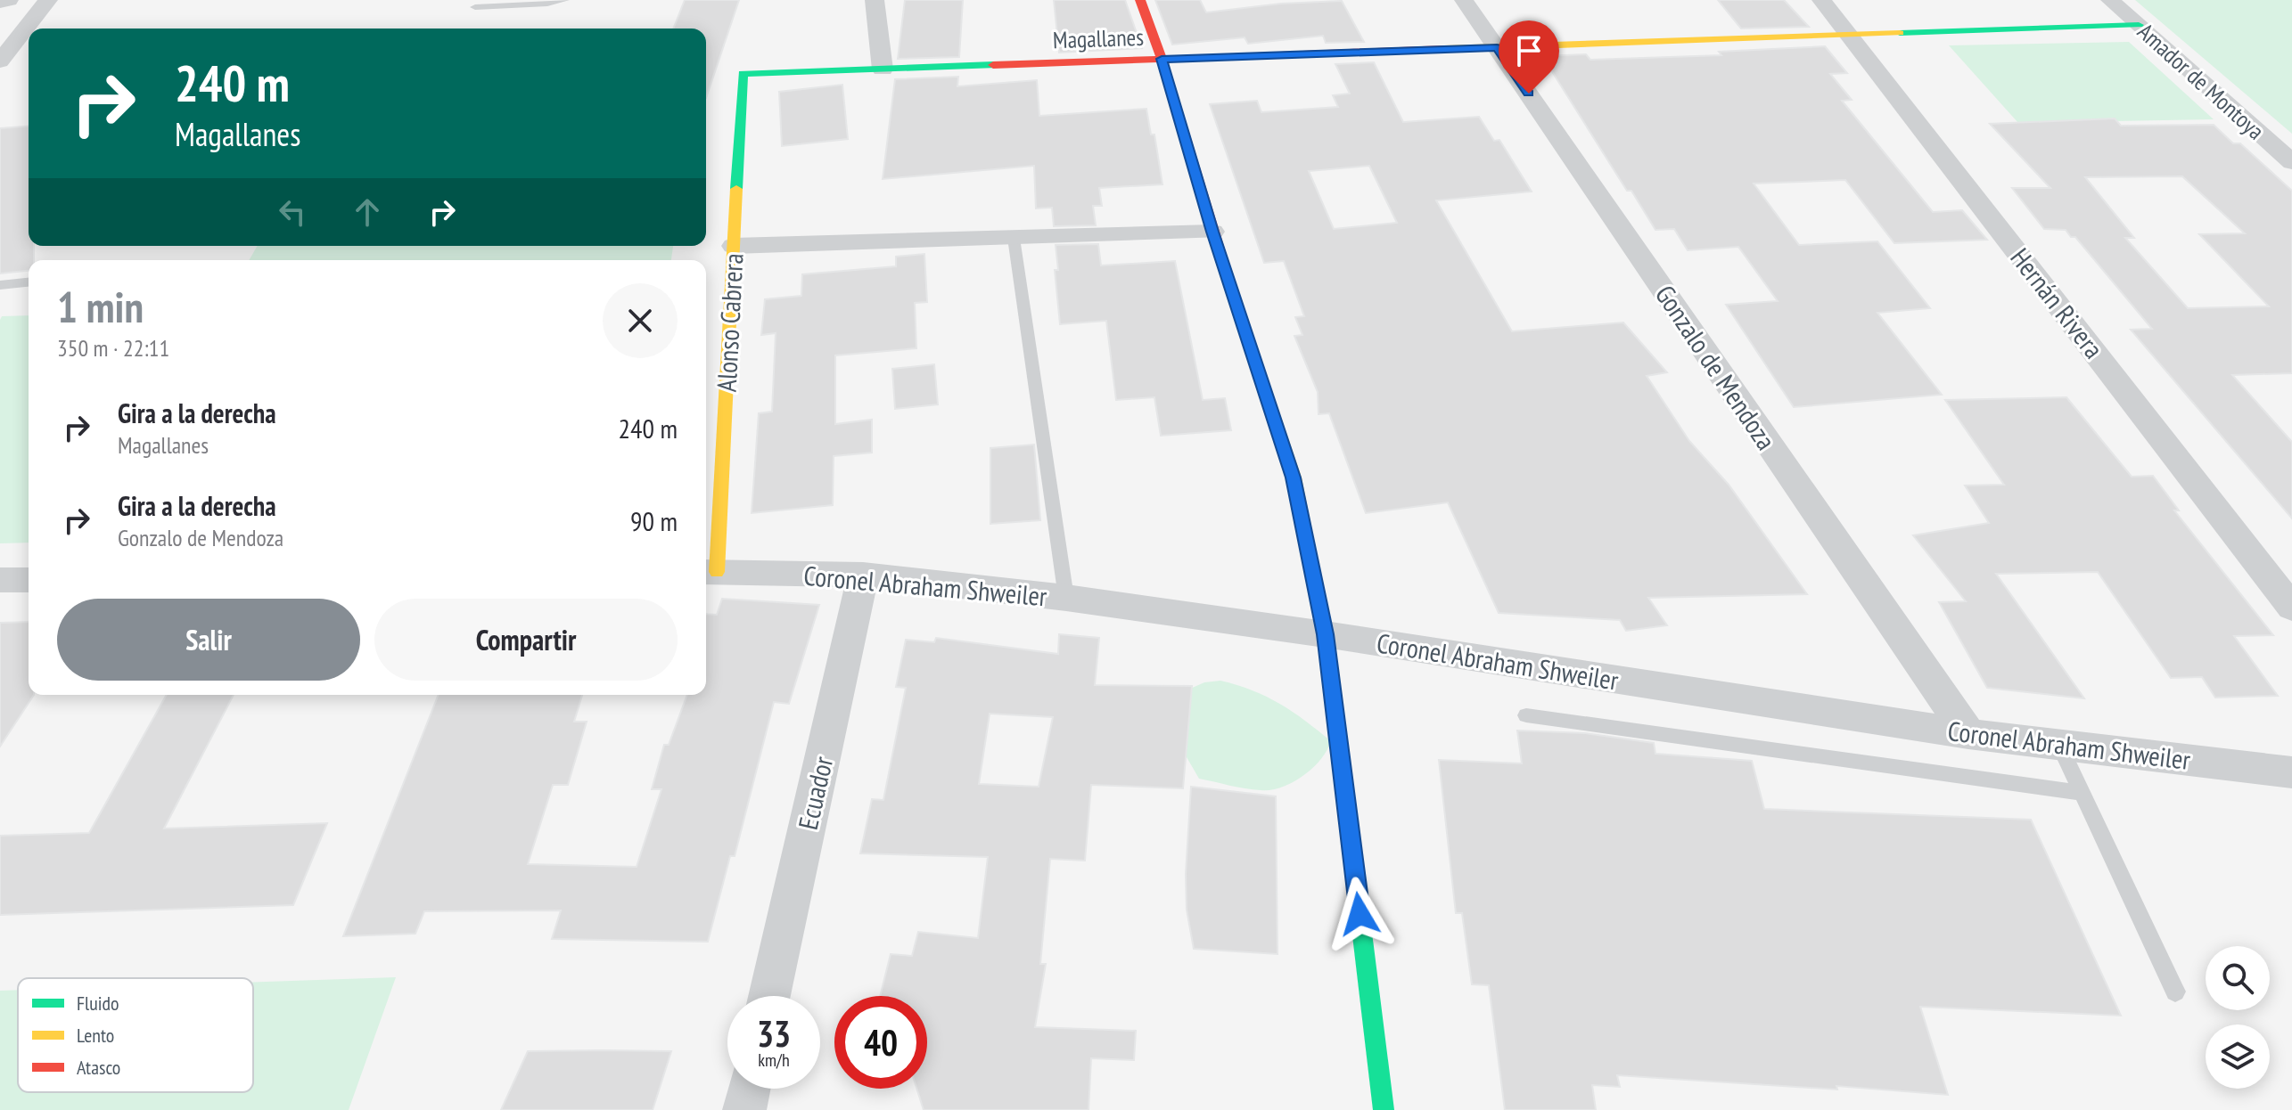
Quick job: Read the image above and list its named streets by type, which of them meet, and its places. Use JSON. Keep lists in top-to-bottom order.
{
  "streets": {
    "street": [
      "Magallanes",
      "Amador de Montoya",
      "Hernán Rivera",
      "Alonso Cabrera",
      "Gonzalo de Mendoza",
      "Coronel Abraham Shweiler",
      "Ecuador"
    ]
  },
  "crossings": [
    ["Magallanes", "Amador de Montoya"],
    ["Magallanes", "Hernán Rivera"],
    ["Magallanes", "Alonso Cabrera"],
    ["Magallanes", "Gonzalo de Mendoza"],
    ["Alonso Cabrera", "Coronel Abraham Shweiler"],
    ["Gonzalo de Mendoza", "Coronel Abraham Shweiler"],
    ["Coronel Abraham Shweiler", "Ecuador"]
  ],
  "legend": ["Fluido", "Lento", "Atasco"],
  "page": {
    "turn": ["240 m", "Magallanes"],
    "heading": ["1 min", "350 m · 22:11"],
    "list": [
      {
        "name": "Gira a la derecha",
        "note": "Magallanes",
        "value": "240 m"
      },
      {
        "name": "Gira a la derecha",
        "note": "Gonzalo de Mendoza",
        "value": "90 m"
      }
    ],
    "buttons": ["Salir", "Compartir"],
    "speed": "33 km/h",
    "limit": "40"
  }
}
